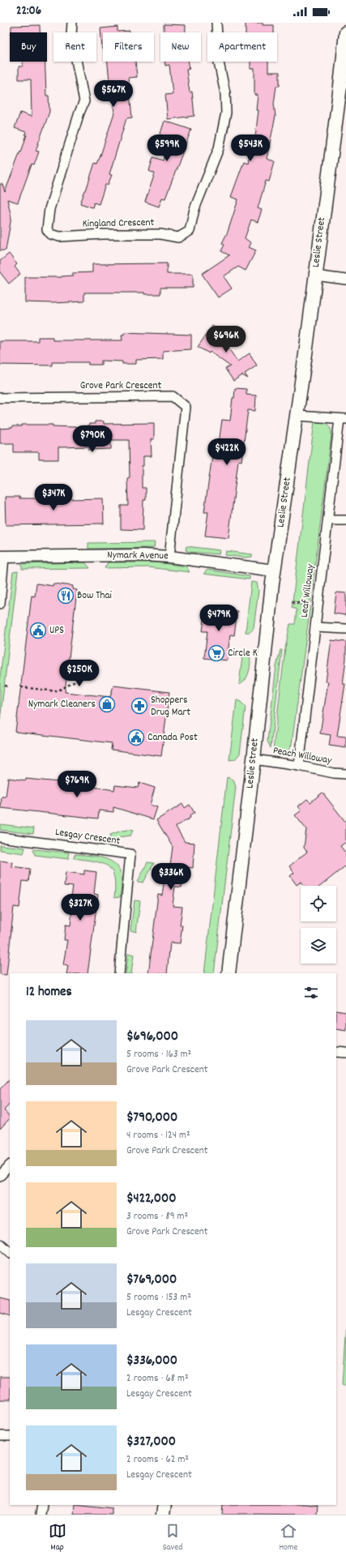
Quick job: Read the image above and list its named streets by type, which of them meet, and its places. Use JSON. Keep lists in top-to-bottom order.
{
  "streets": {
    "main road": ["Leslie Street"],
    "street": [
      "Kingland Crescent",
      "Grove Park Crescent",
      "Nymark Avenue",
      "Leaf Willoway",
      "Peach Willoway",
      "Lesgay Crescent"
    ]
  },
  "crossings": [
    ["Leslie Street", "Nymark Avenue"],
    ["Leslie Street", "Peach Willoway"],
    ["Grove Park Crescent", "Nymark Avenue"],
    ["Leaf Willoway", "Peach Willoway"]
  ],
  "places": {
    "restaurant": ["Bow Thai"],
    "public building": ["UPS", "Canada Post"],
    "supermarket": ["Circle K"],
    "shop": ["Nymark Cleaners"],
    "pharmacy": ["Shoppers Drug Mart"]
  },
  "page": {
    "status": "22:06",
    "chip": [
      "Buy",
      "Rent",
      "Filters",
      "New",
      "Apartment"
    ],
    "price": [
      "$567K",
      "$599K",
      "$543K",
      "$696K",
      "$790K",
      "$422K",
      "$347K",
      "$479K",
      "$250K",
      "$769K",
      "$336K",
      "$327K"
    ],
    "heading": "12 homes",
    "list": [
      {
        "name": "$696,000",
        "note": "5 rooms · 163 m² · Grove Park Crescent"
      },
      {
        "name": "$790,000",
        "note": "4 rooms · 124 m² · Grove Park Crescent"
      },
      {
        "name": "$422,000",
        "note": "3 rooms · 89 m² · Grove Park Crescent"
      },
      {
        "name": "$769,000",
        "note": "5 rooms · 153 m² · Lesgay Crescent"
      },
      {
        "name": "$336,000",
        "note": "2 rooms · 68 m² · Lesgay Crescent"
      },
      {
        "name": "$327,000",
        "note": "2 rooms · 62 m² · Lesgay Crescent"
      }
    ],
    "tabs": ["Map", "Saved", "Home"]
  }
}
